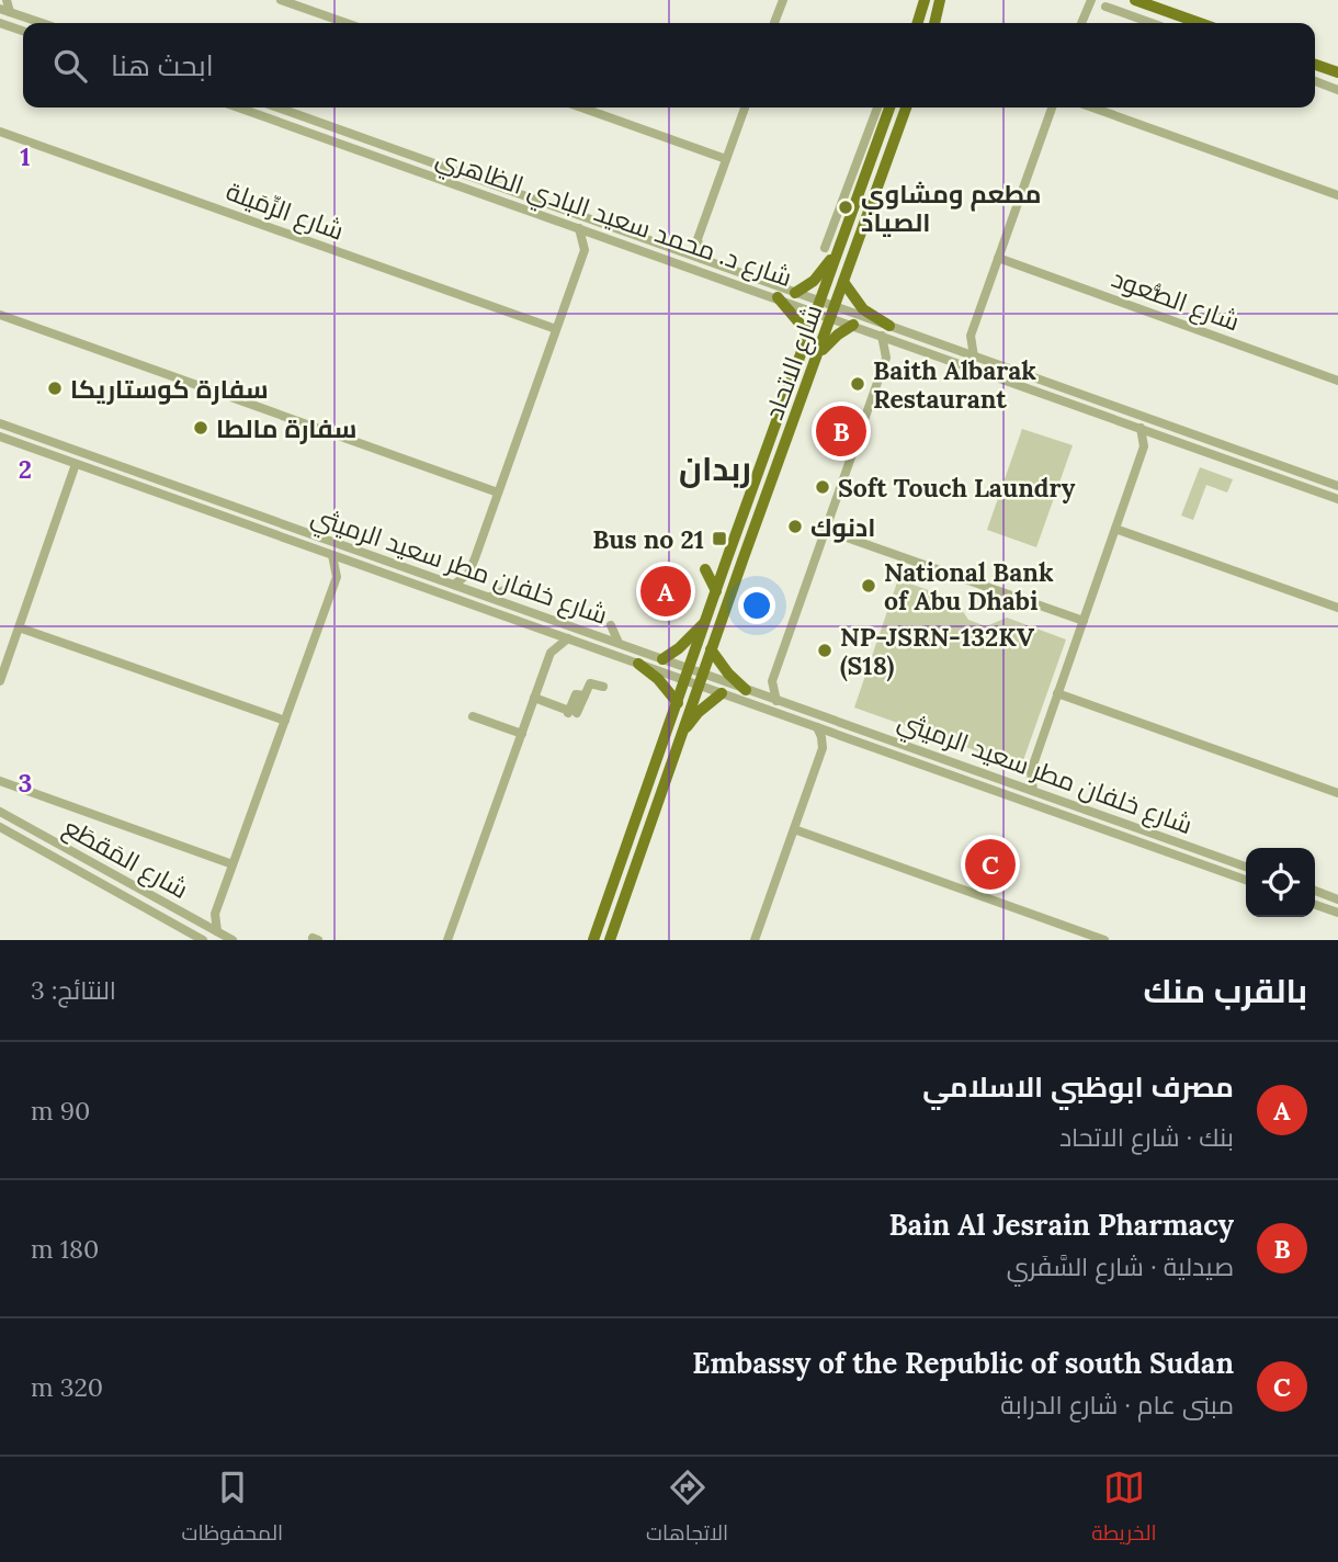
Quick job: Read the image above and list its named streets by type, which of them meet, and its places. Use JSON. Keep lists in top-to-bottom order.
{
  "streets": {
    "main road": ["شارع الاتحاد"],
    "street": [
      "شارع الرِّمَيلة",
      "شارع د. محمد سعيد البادي الظاهري",
      "شارع الصُّعود",
      "شارع خلفان مطر سعيد الرميثي",
      "شارع المَقطَع"
    ]
  },
  "crossings": [
    ["شارع د. محمد سعيد البادي الظاهري", "شارع الاتحاد"],
    ["شارع الاتحاد", "شارع خلفان مطر سعيد الرميثي"]
  ],
  "districts": ["ربدان"],
  "places": {
    "other": [
      "مطعم ومشاوي الصياد",
      "Baith Albarak Restaurant",
      "سفارة كوستاريكا",
      "سفارة مالطا",
      "Soft Touch Laundry",
      "ادنوك",
      "National Bank of Abu Dhabi",
      "NP-JSRN-132KV (S18)"
    ],
    "transit": ["Bus no 21"]
  },
  "page": {
    "search": "ابحث هنا",
    "pins": ["B", "A", "C"],
    "heading": ["بالقرب منك", "النتائج: 3"],
    "list": [
      {
        "mark": "A",
        "name": "مصرف ابوظبي الاسلامي",
        "note": "بنك · شارع الاتحاد",
        "value": "90 m"
      },
      {
        "mark": "B",
        "name": "Bain Al Jesrain Pharmacy",
        "note": "صيدلية · شارع السَّفَري",
        "value": "180 m"
      },
      {
        "mark": "C",
        "name": "Embassy of the Republic of south Sudan",
        "note": "مبنى عام · شارع الدرابة",
        "value": "320 m"
      }
    ],
    "nav": ["الخريطة", "الاتجاهات", "المحفوظات"]
  },
  "grid": {
    "rows": ["1", "2", "3"]
  }
}
